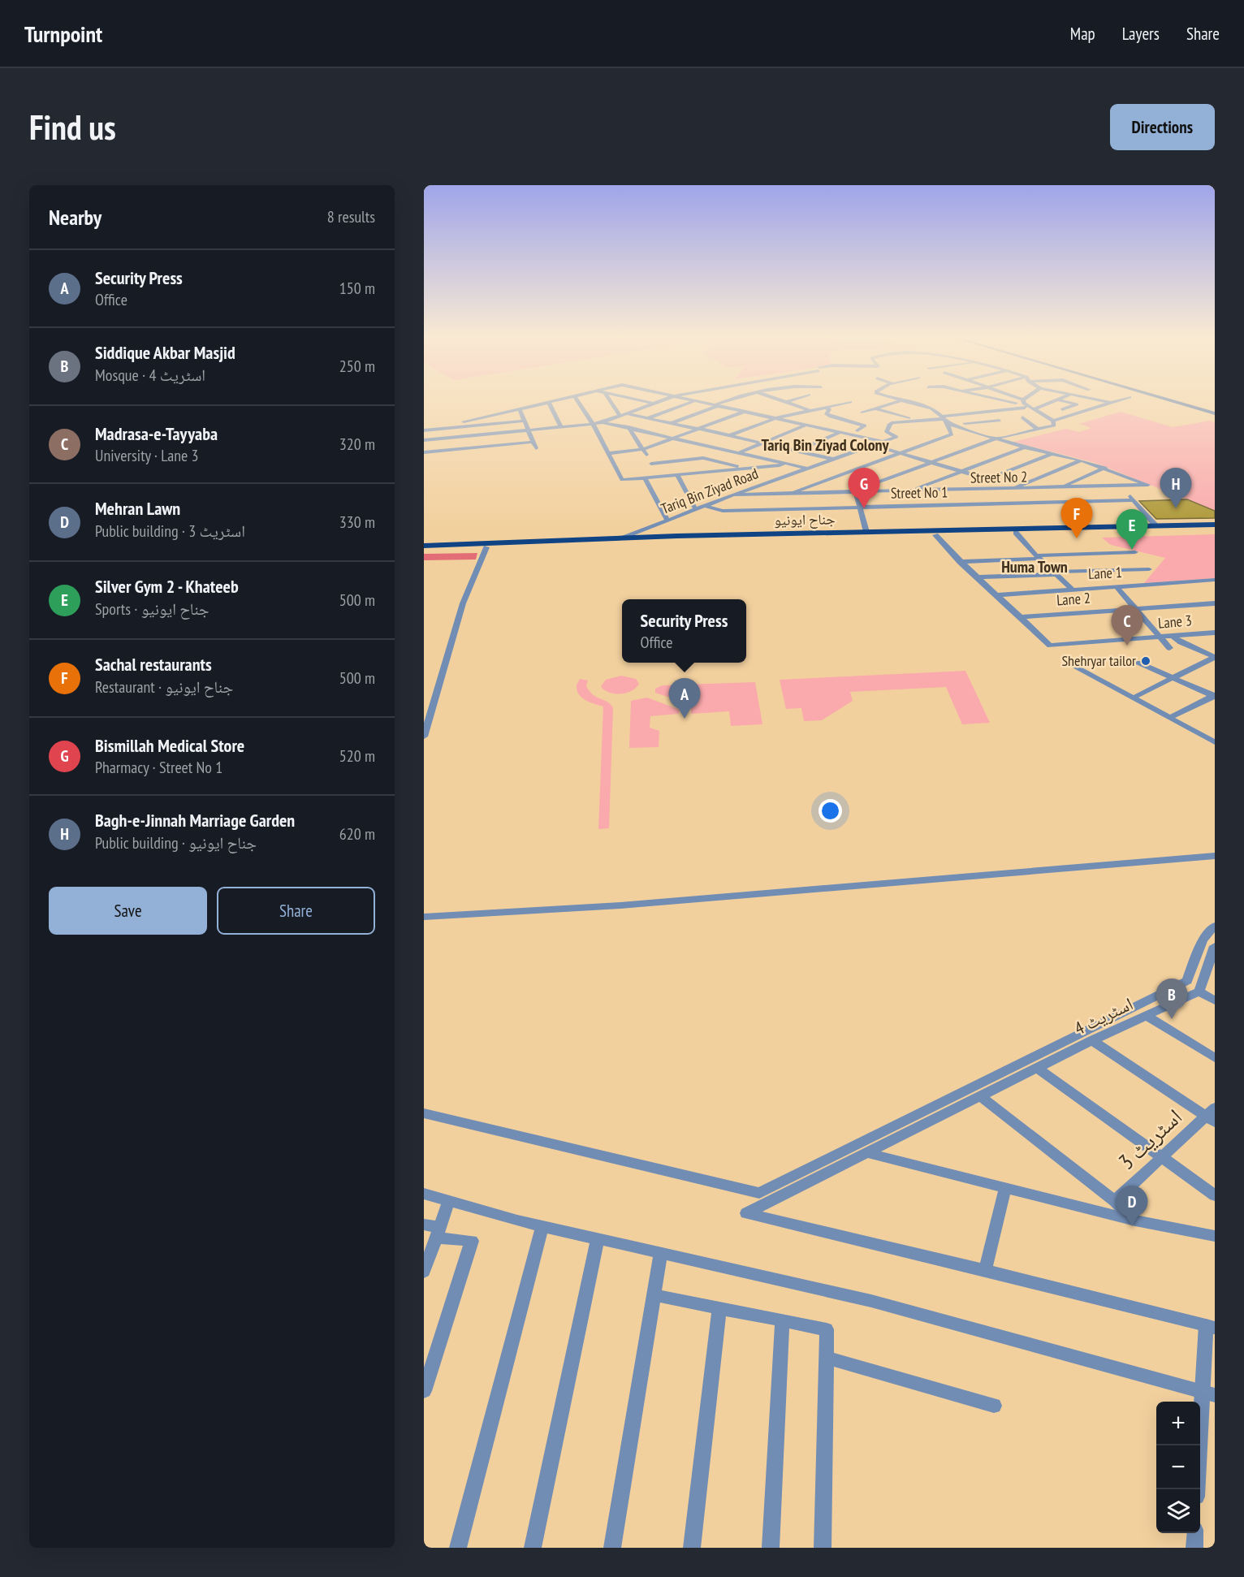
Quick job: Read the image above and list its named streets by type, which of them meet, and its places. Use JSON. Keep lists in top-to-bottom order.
{
  "streets": {
    "highway": ["جناح ایونیو"],
    "street": [
      "Street No 2",
      "Tariq Bin Ziyad Road",
      "Street No 1",
      "Lane 1",
      "Lane 2",
      "Lane 3",
      "اسٹریٹ 4",
      "اسٹریٹ 3"
    ]
  },
  "crossings": [
    ["Street No 2", "Tariq Bin Ziyad Road"],
    ["Tariq Bin Ziyad Road", "Street No 1"],
    ["Tariq Bin Ziyad Road", "جناح ایونیو"],
    ["Lane 2", "Lane 3"]
  ],
  "districts": ["Tariq Bin Ziyad Colony", "Huma Town"],
  "places": ["Shehryar tailor"],
  "page": {
    "header": "Turnpoint",
    "nav": ["Map", "Layers", "Share"],
    "buttons": [
      "Directions",
      ["Save", "Share"]
    ],
    "title": "Find us",
    "heading": ["Nearby", "8 results"],
    "list": [
      {
        "mark": "A",
        "name": "Security Press",
        "note": "Office",
        "value": "150 m"
      },
      {
        "mark": "B",
        "name": "Siddique Akbar Masjid",
        "note": "Mosque · اسٹریٹ 4",
        "value": "250 m"
      },
      {
        "mark": "C",
        "name": "Madrasa-e-Tayyaba",
        "note": "University · Lane 3",
        "value": "320 m"
      },
      {
        "mark": "D",
        "name": "Mehran Lawn",
        "note": "Public building · اسٹریٹ 3",
        "value": "330 m"
      },
      {
        "mark": "E",
        "name": "Silver Gym 2 - Khateeb",
        "note": "Sports · جناح ایونیو",
        "value": "500 m"
      },
      {
        "mark": "F",
        "name": "Sachal restaurants",
        "note": "Restaurant · جناح ایونیو",
        "value": "500 m"
      },
      {
        "mark": "G",
        "name": "Bismillah Medical Store",
        "note": "Pharmacy · Street No 1",
        "value": "520 m"
      },
      {
        "mark": "H",
        "name": "Bagh-e-Jinnah Marriage Garden",
        "note": "Public building · جناح ایونیو",
        "value": "620 m"
      }
    ],
    "pins": [
      "G",
      "H",
      "F",
      "E",
      "C",
      "A",
      "B",
      "D"
    ],
    "popup": ["Security Press", "Office"],
    "map_buttons": ["+", "−"]
  }
}
